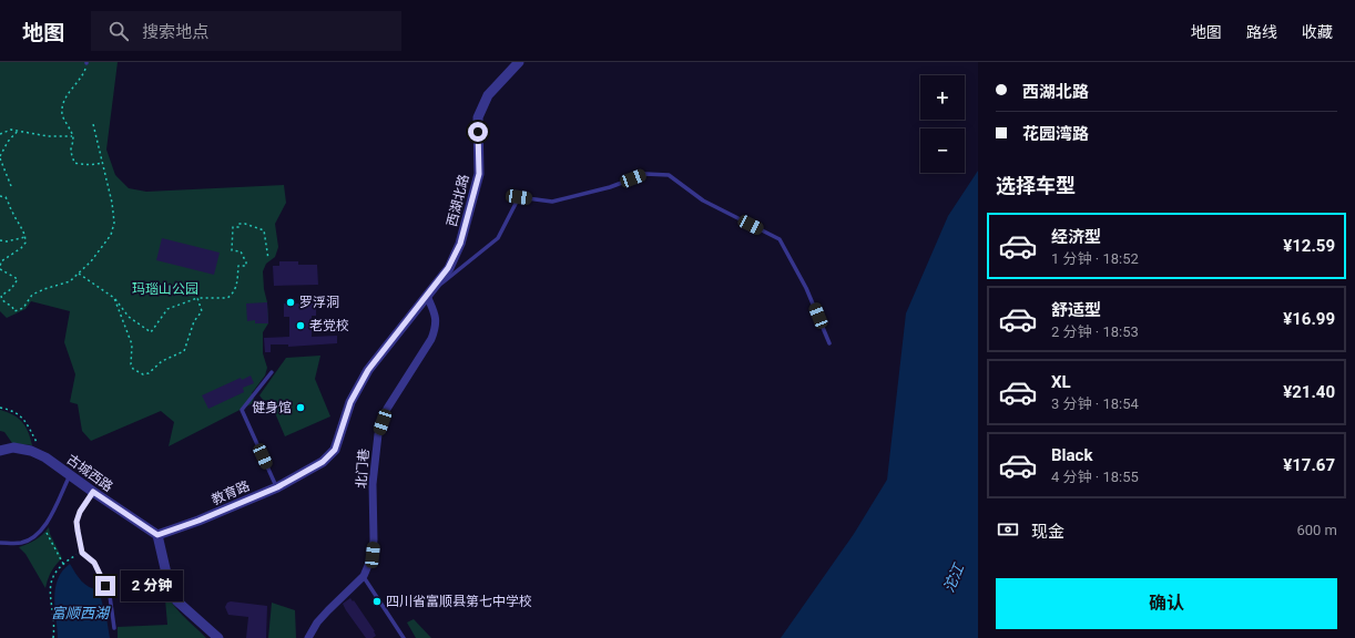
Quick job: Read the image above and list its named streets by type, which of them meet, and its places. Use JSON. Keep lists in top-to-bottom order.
{
  "streets": {
    "street": [
      "西湖北路",
      "北门巷",
      "古城西路",
      "教育路"
    ]
  },
  "crossings": [
    ["西湖北路", "北门巷"],
    ["西湖北路", "教育路"],
    ["北门巷", "教育路"],
    ["古城西路", "教育路"]
  ],
  "water": ["沱江", "富顺西湖"],
  "parks": ["玛瑙山公园"],
  "places": [
    "罗浮洞",
    "老党校",
    "健身馆",
    "四川省富顺县第七中学校"
  ],
  "page": {
    "header": "地图",
    "search": "搜索地点",
    "nav": ["地图", "路线", "收藏"],
    "banner": ["西湖北路", "花园湾路"],
    "map_buttons": ["+", "−"],
    "heading": "选择车型",
    "list": [
      {
        "name": "经济型",
        "note": "1 分钟 · 18:52",
        "value": "¥12.59"
      },
      {
        "name": "舒适型",
        "note": "2 分钟 · 18:53",
        "value": "¥16.99"
      },
      {
        "name": "XL",
        "note": "3 分钟 · 18:54",
        "value": "¥21.40"
      },
      {
        "name": "Black",
        "note": "4 分钟 · 18:55",
        "value": "¥17.67"
      }
    ],
    "pay": ["现金", "600 m"],
    "buttons": "确认",
    "bubble": "2 分钟"
  }
}
